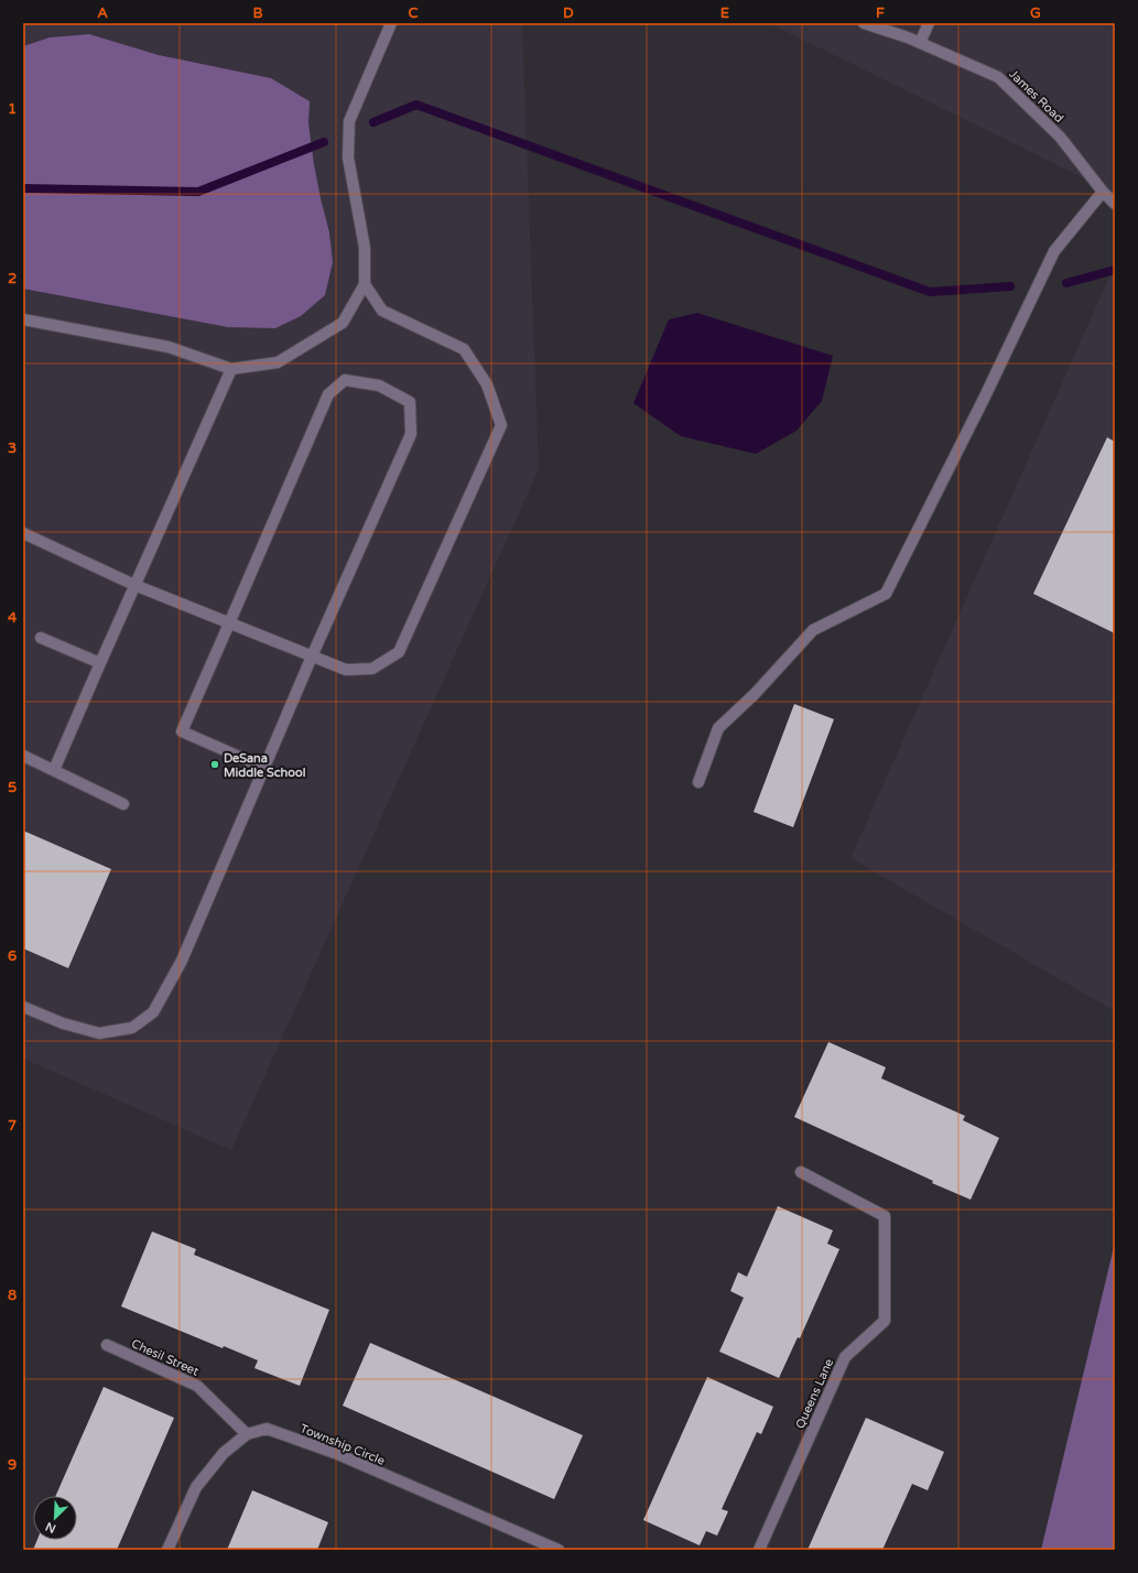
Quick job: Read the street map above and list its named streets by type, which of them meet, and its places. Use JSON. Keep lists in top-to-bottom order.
{
  "streets": {
    "street": [
      "James Road",
      "Chesil Street",
      "Queens Lane",
      "Township Circle"
    ]
  },
  "crossings": [
    ["Chesil Street", "Township Circle"]
  ],
  "places": ["DeSana Middle School"],
  "north": "bottom left",
  "grid": {
    "columns": [
      "A",
      "B",
      "C",
      "D",
      "E",
      "F",
      "G"
    ],
    "rows": [
      "1",
      "2",
      "3",
      "4",
      "5",
      "6",
      "7",
      "8",
      "9"
    ]
  }
}
